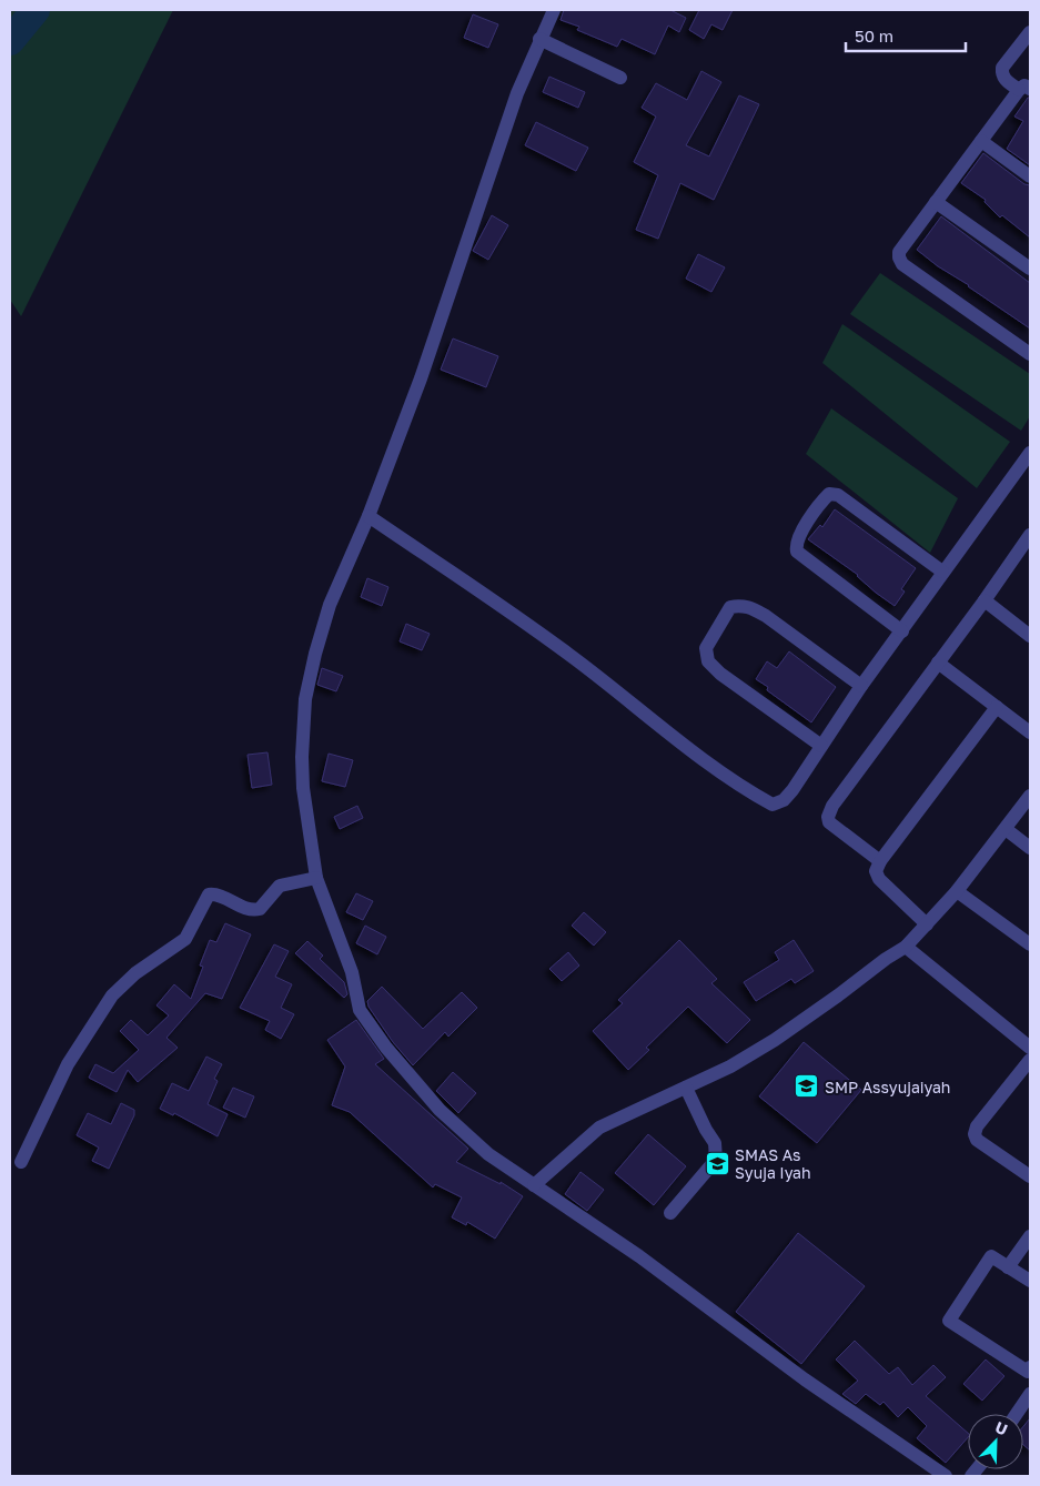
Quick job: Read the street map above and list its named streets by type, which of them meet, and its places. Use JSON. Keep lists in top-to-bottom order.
{
  "places": {
    "school or university": ["SMP Assyujaiyah", "SMAS As Syuja Iyah"]
  },
  "scale_bar": "50 m",
  "north": "top right"
}
